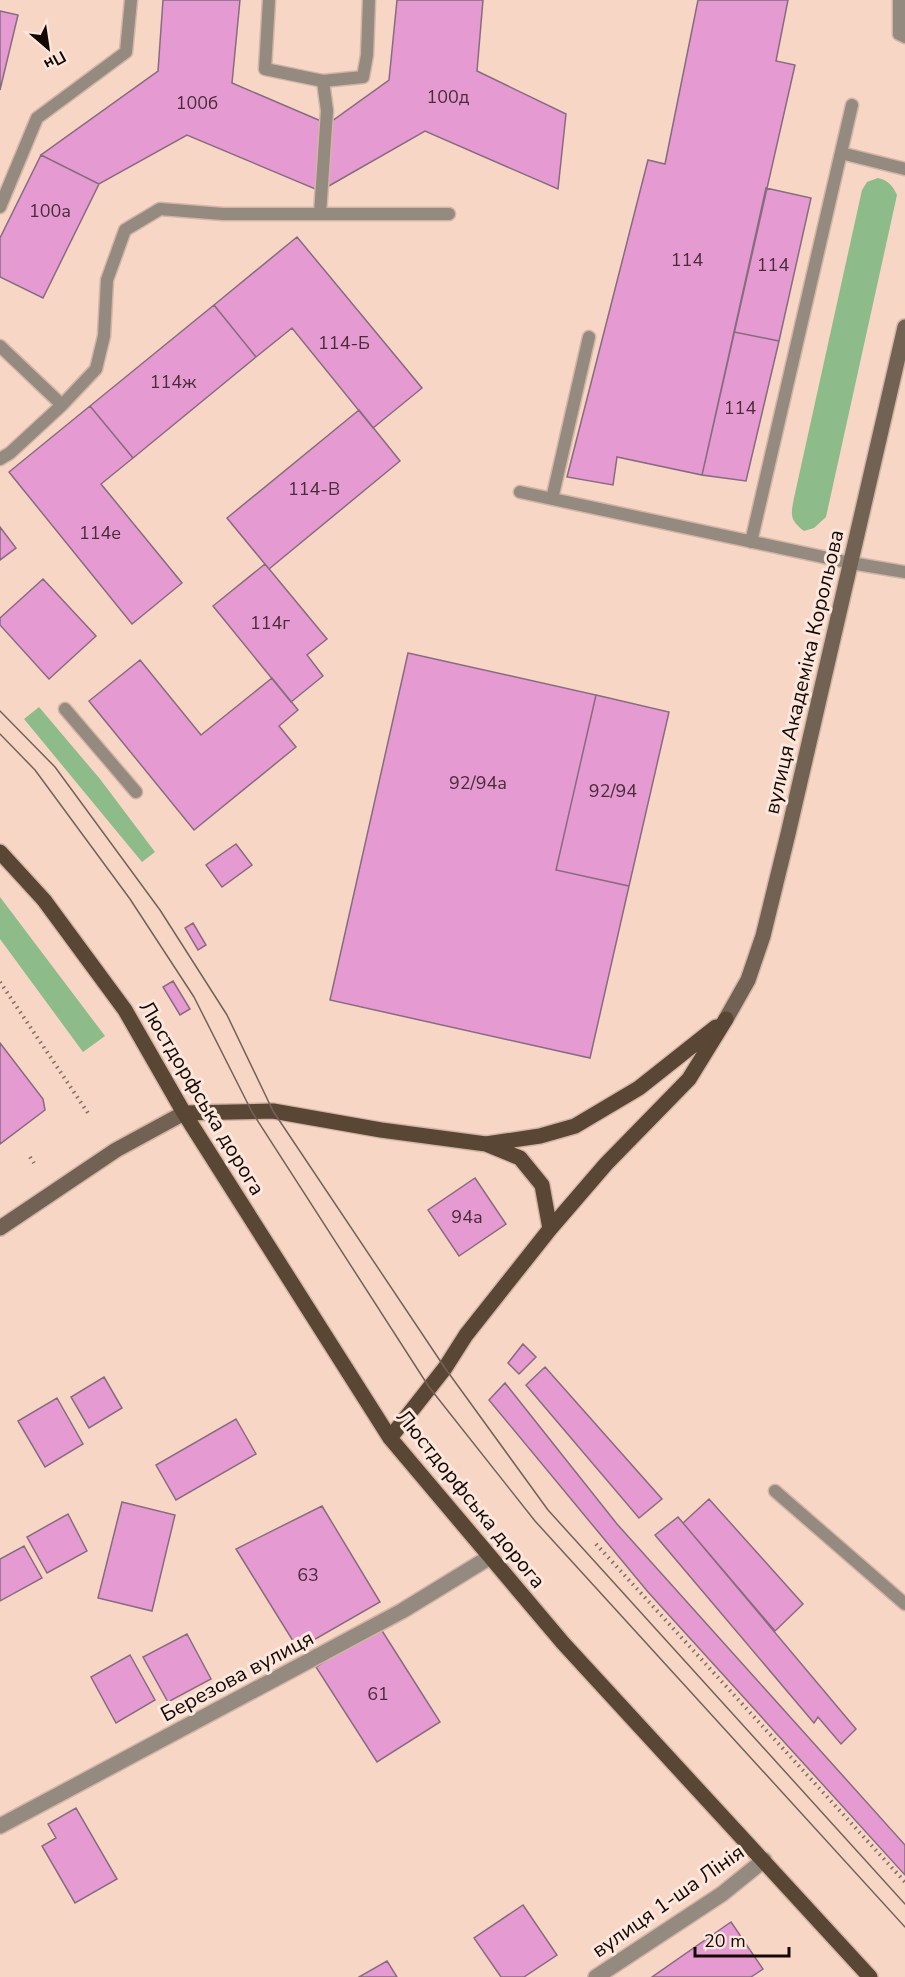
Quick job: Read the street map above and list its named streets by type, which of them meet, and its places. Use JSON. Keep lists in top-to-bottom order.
{
  "streets": {
    "main road": ["вулиця Академіка Корольова", "Люстдорфська дорога"],
    "street": ["Березова вулиця", "вулиця 1-ша Лінія"]
  },
  "crossings": [
    ["Люстдорфська дорога", "Березова вулиця"],
    ["Люстдорфська дорога", "вулиця 1-ша Лінія"]
  ],
  "house_numbers": [
    "100д",
    "100б",
    "100а",
    "114",
    "114",
    "114-Б",
    "114ж",
    "114",
    "114-В",
    "114е",
    "114г",
    "92/94а",
    "92/94",
    "94а",
    "63",
    "61"
  ],
  "scale_bar": "20 m",
  "north": "bottom right"
}
